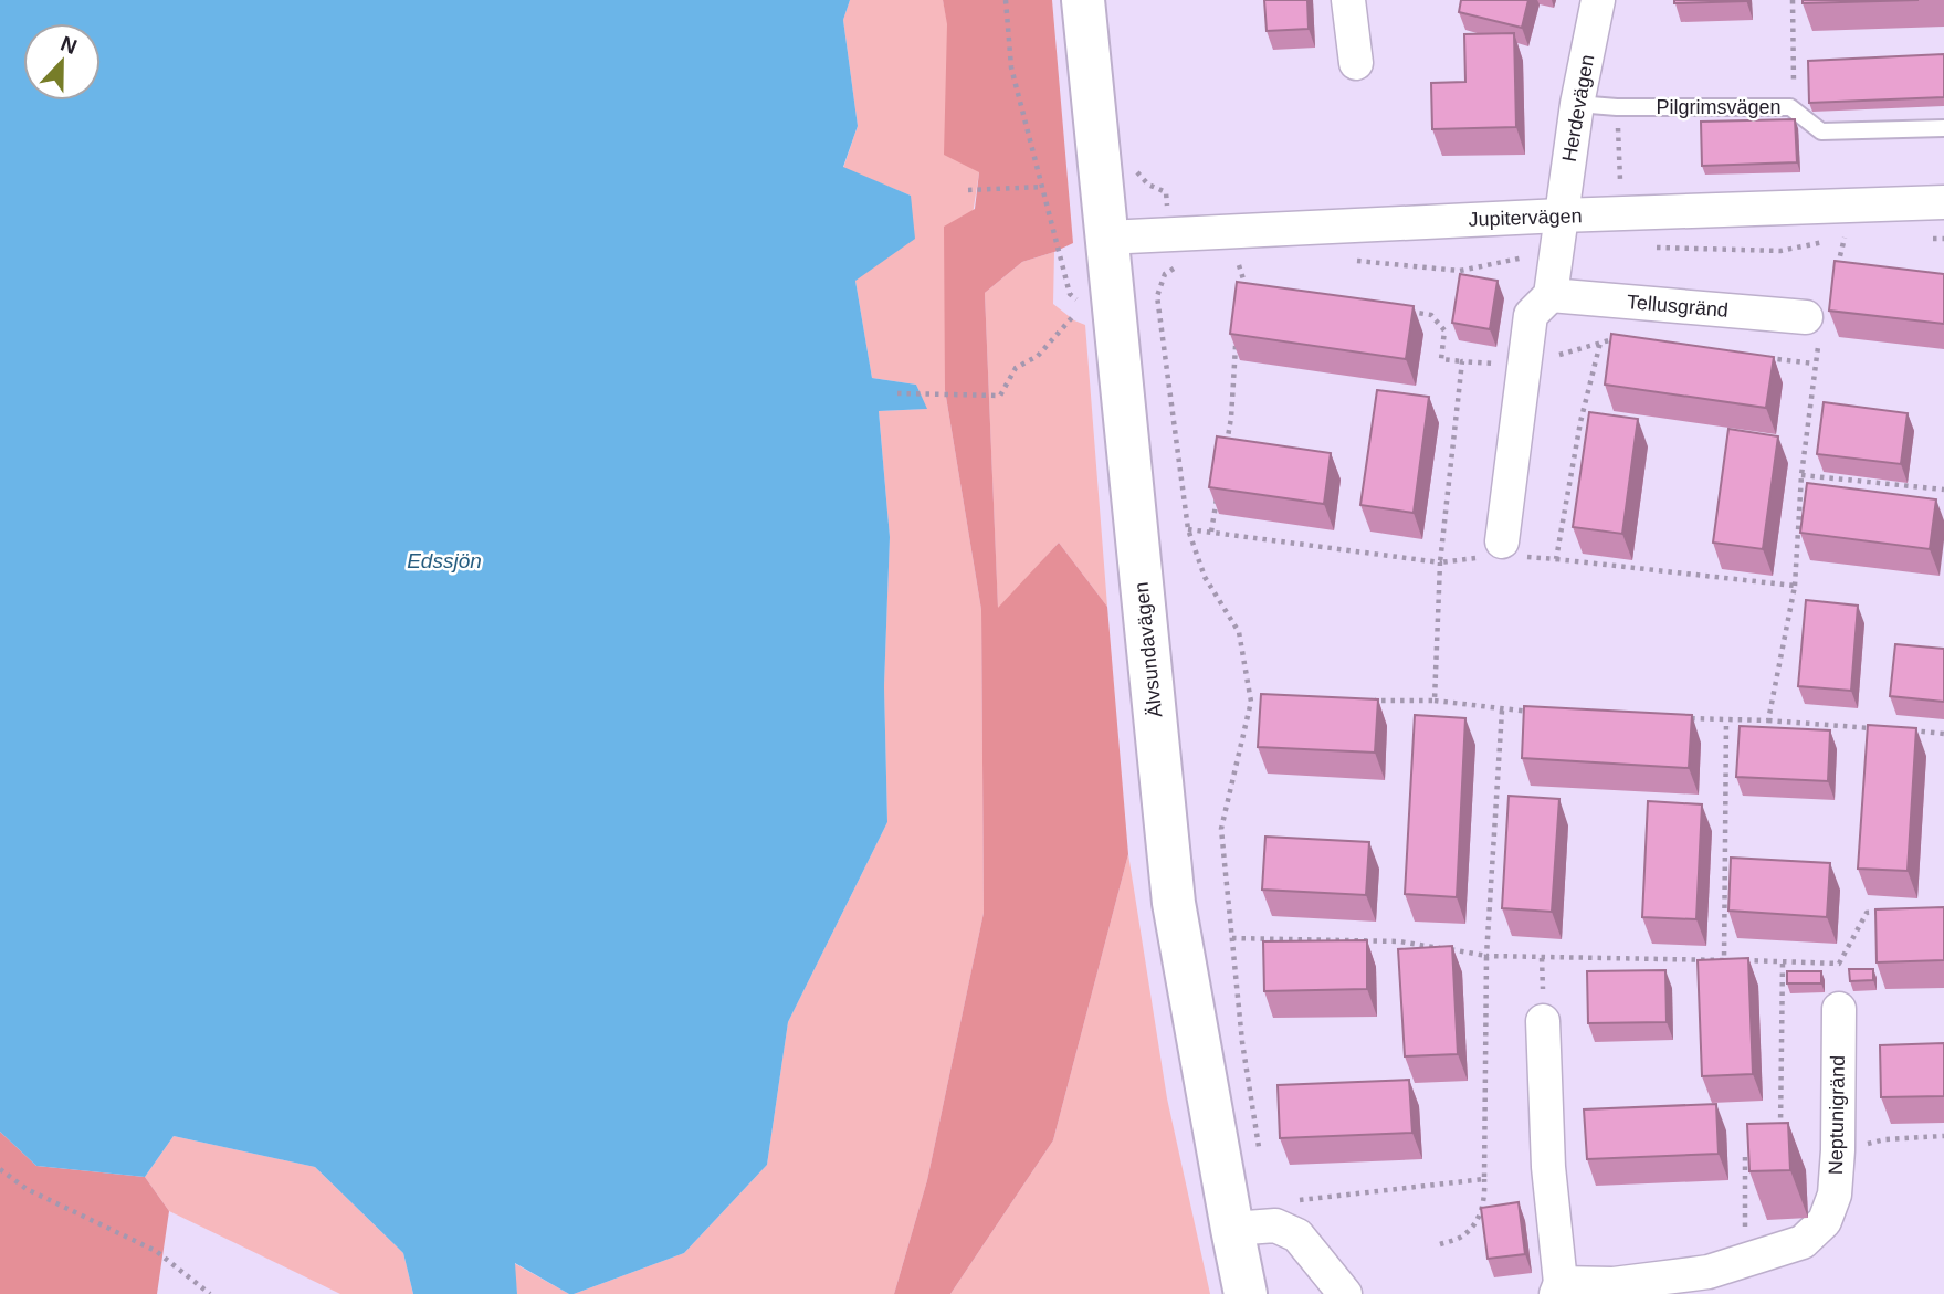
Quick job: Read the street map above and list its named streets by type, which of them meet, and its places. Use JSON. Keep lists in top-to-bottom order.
{
  "streets": {
    "street": [
      "Herdevägen",
      "Jupitervägen",
      "Tellusgränd",
      "Älvsundavägen",
      "Neptunigränd"
    ],
    "lane": ["Pilgrimsvägen"]
  },
  "crossings": [
    ["Pilgrimsvägen", "Herdevägen"],
    ["Herdevägen", "Jupitervägen"],
    ["Jupitervägen", "Älvsundavägen"]
  ],
  "water": ["Edssjön"],
  "north": "top"
}
